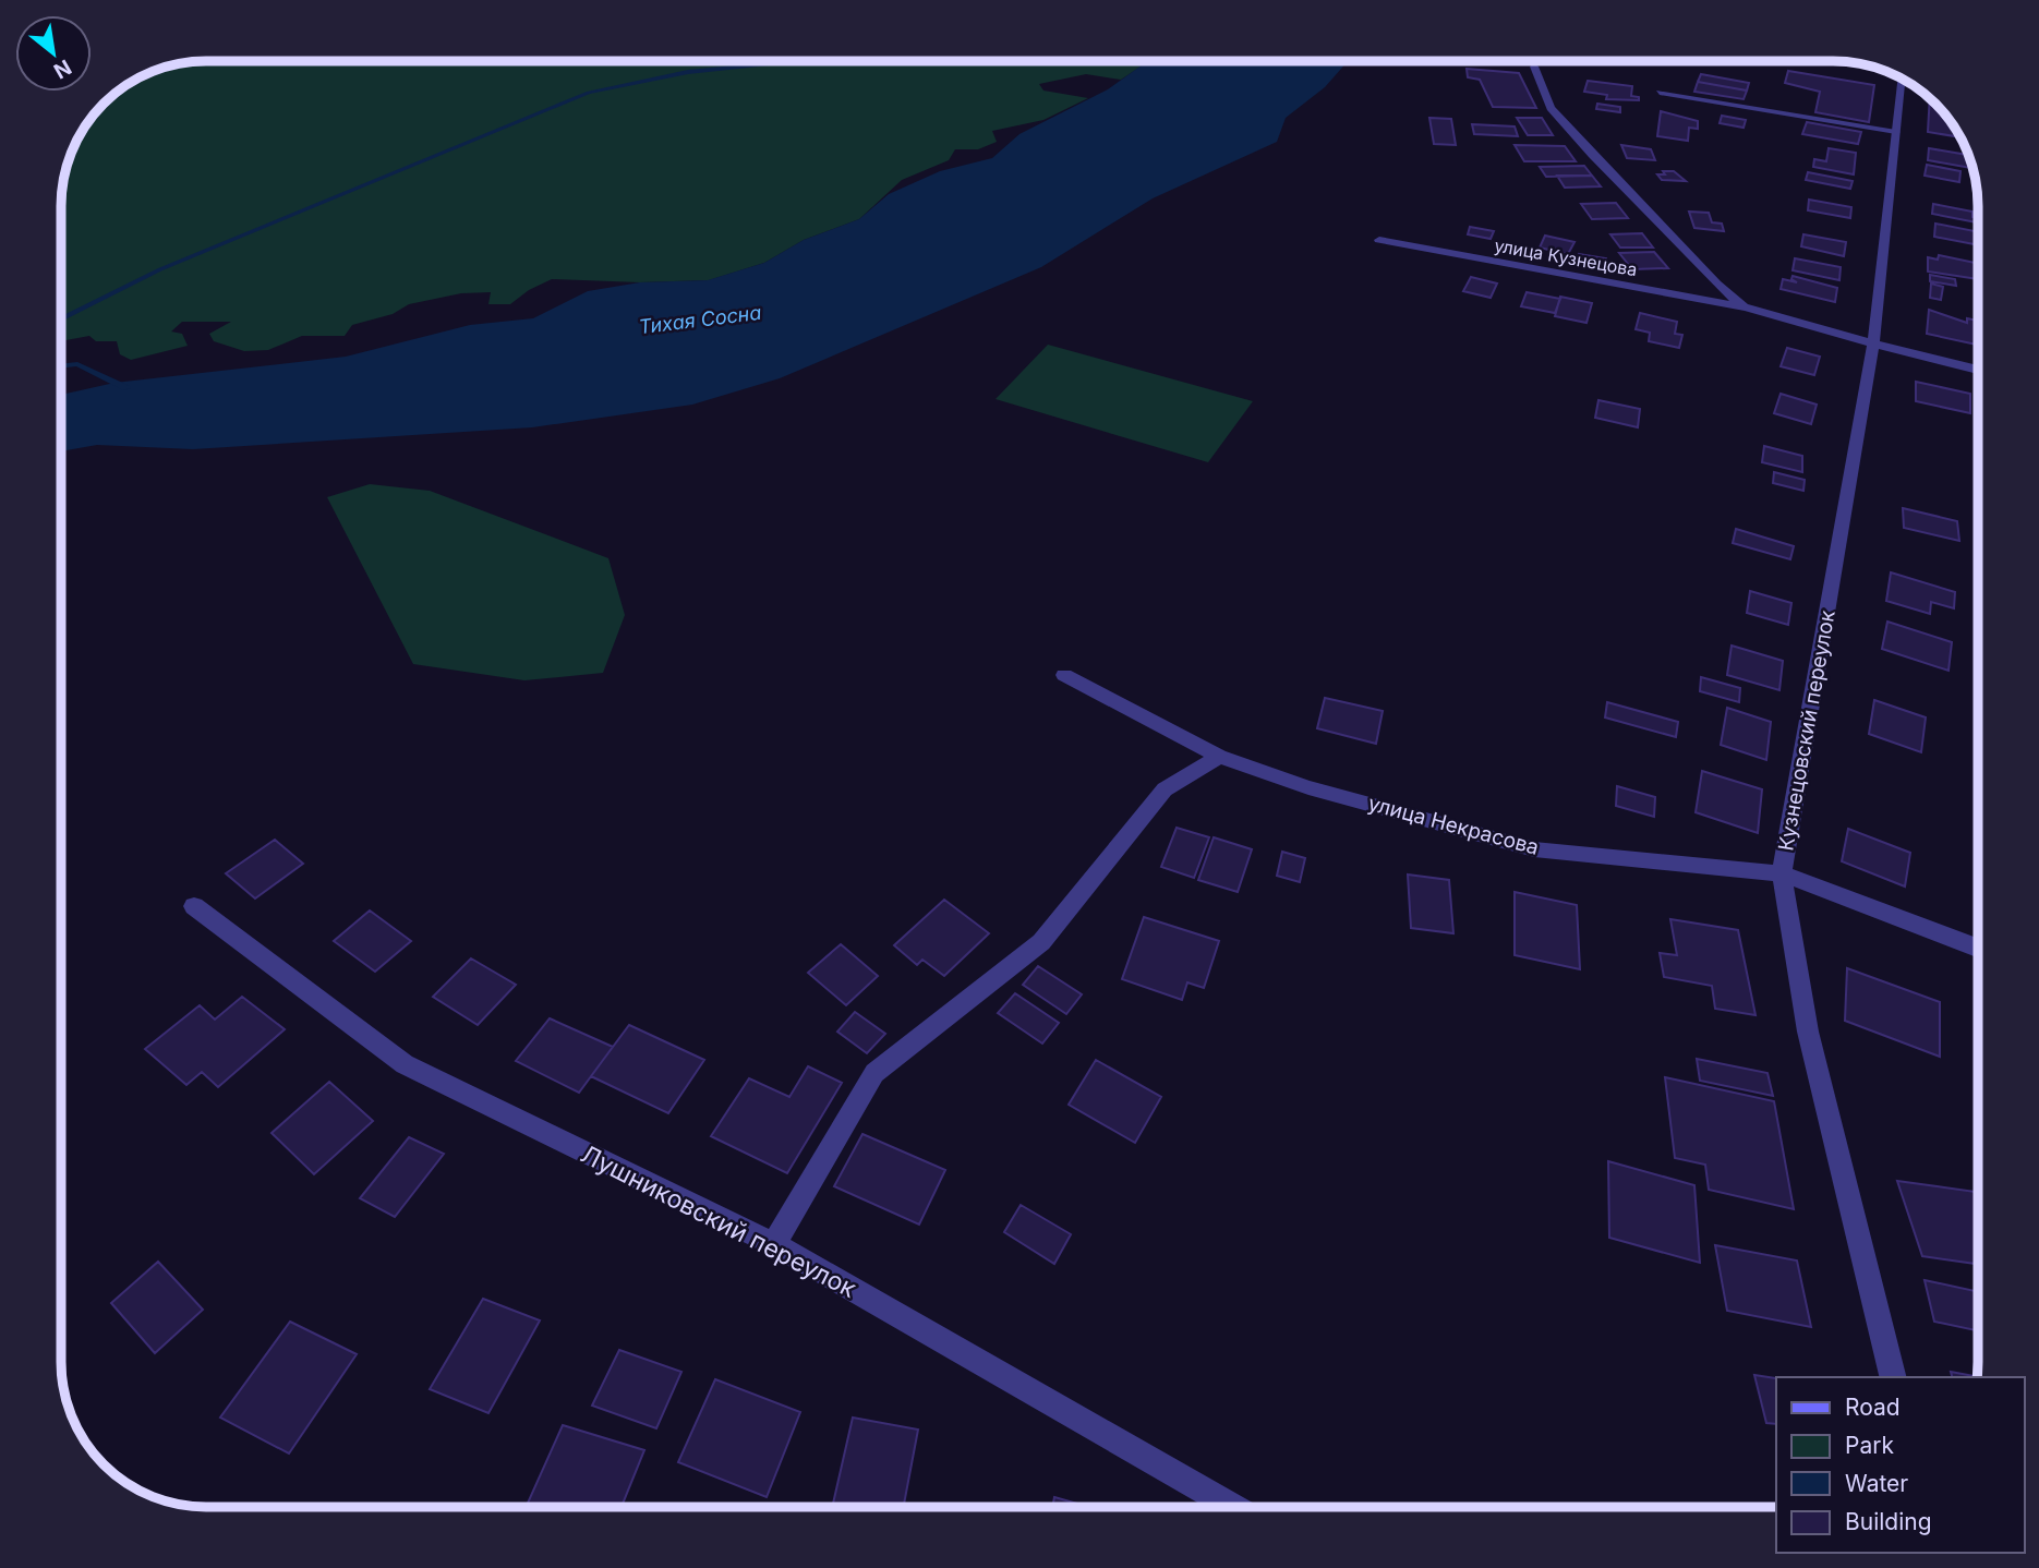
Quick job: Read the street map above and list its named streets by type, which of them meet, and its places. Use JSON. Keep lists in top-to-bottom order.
{
  "streets": {
    "street": [
      "улица Кузнецова",
      "Кузнецовский переулок",
      "улица Некрасова",
      "Лушниковский переулок"
    ]
  },
  "crossings": [
    ["улица Кузнецова", "Кузнецовский переулок"],
    ["Кузнецовский переулок", "улица Некрасова"]
  ],
  "water": ["Тихая Сосна"],
  "legend": [
    "Road",
    "Park",
    "Water",
    "Building"
  ],
  "north": "bottom right"
}
